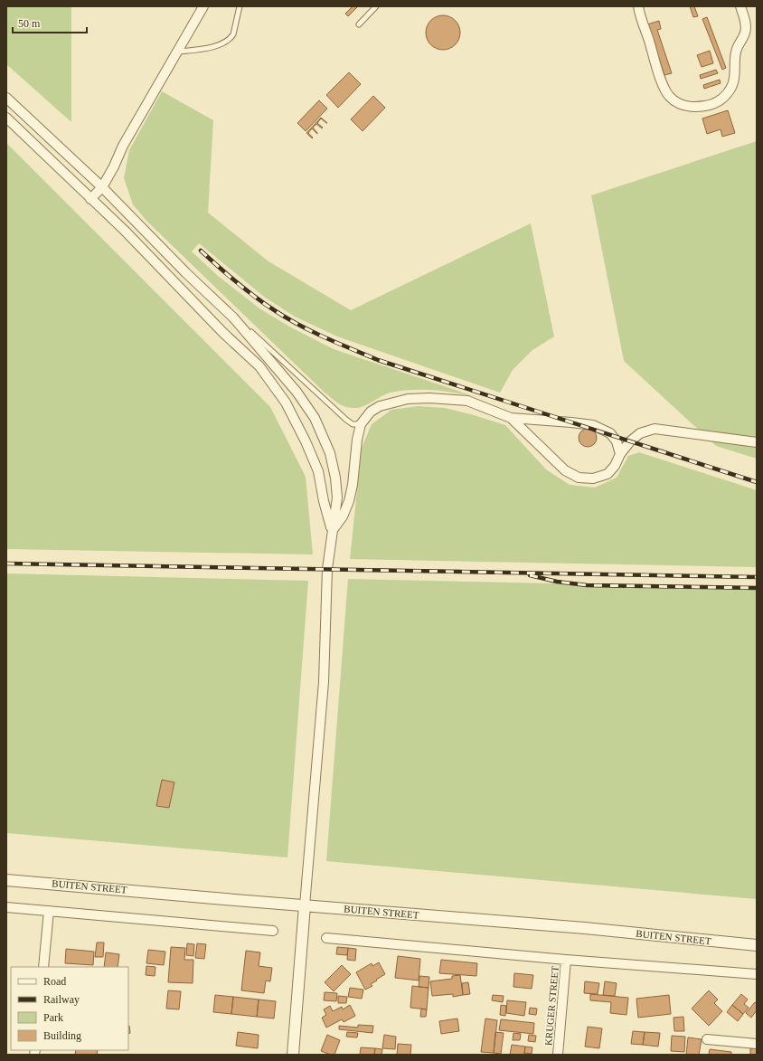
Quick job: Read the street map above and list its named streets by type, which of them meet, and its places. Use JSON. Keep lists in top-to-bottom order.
{
  "streets": {
    "street": ["BUITEN STREET", "KRUGER STREET"]
  },
  "legend": [
    "Road",
    "Railway",
    "Park",
    "Building"
  ],
  "scale_bar": "50 m"
}
